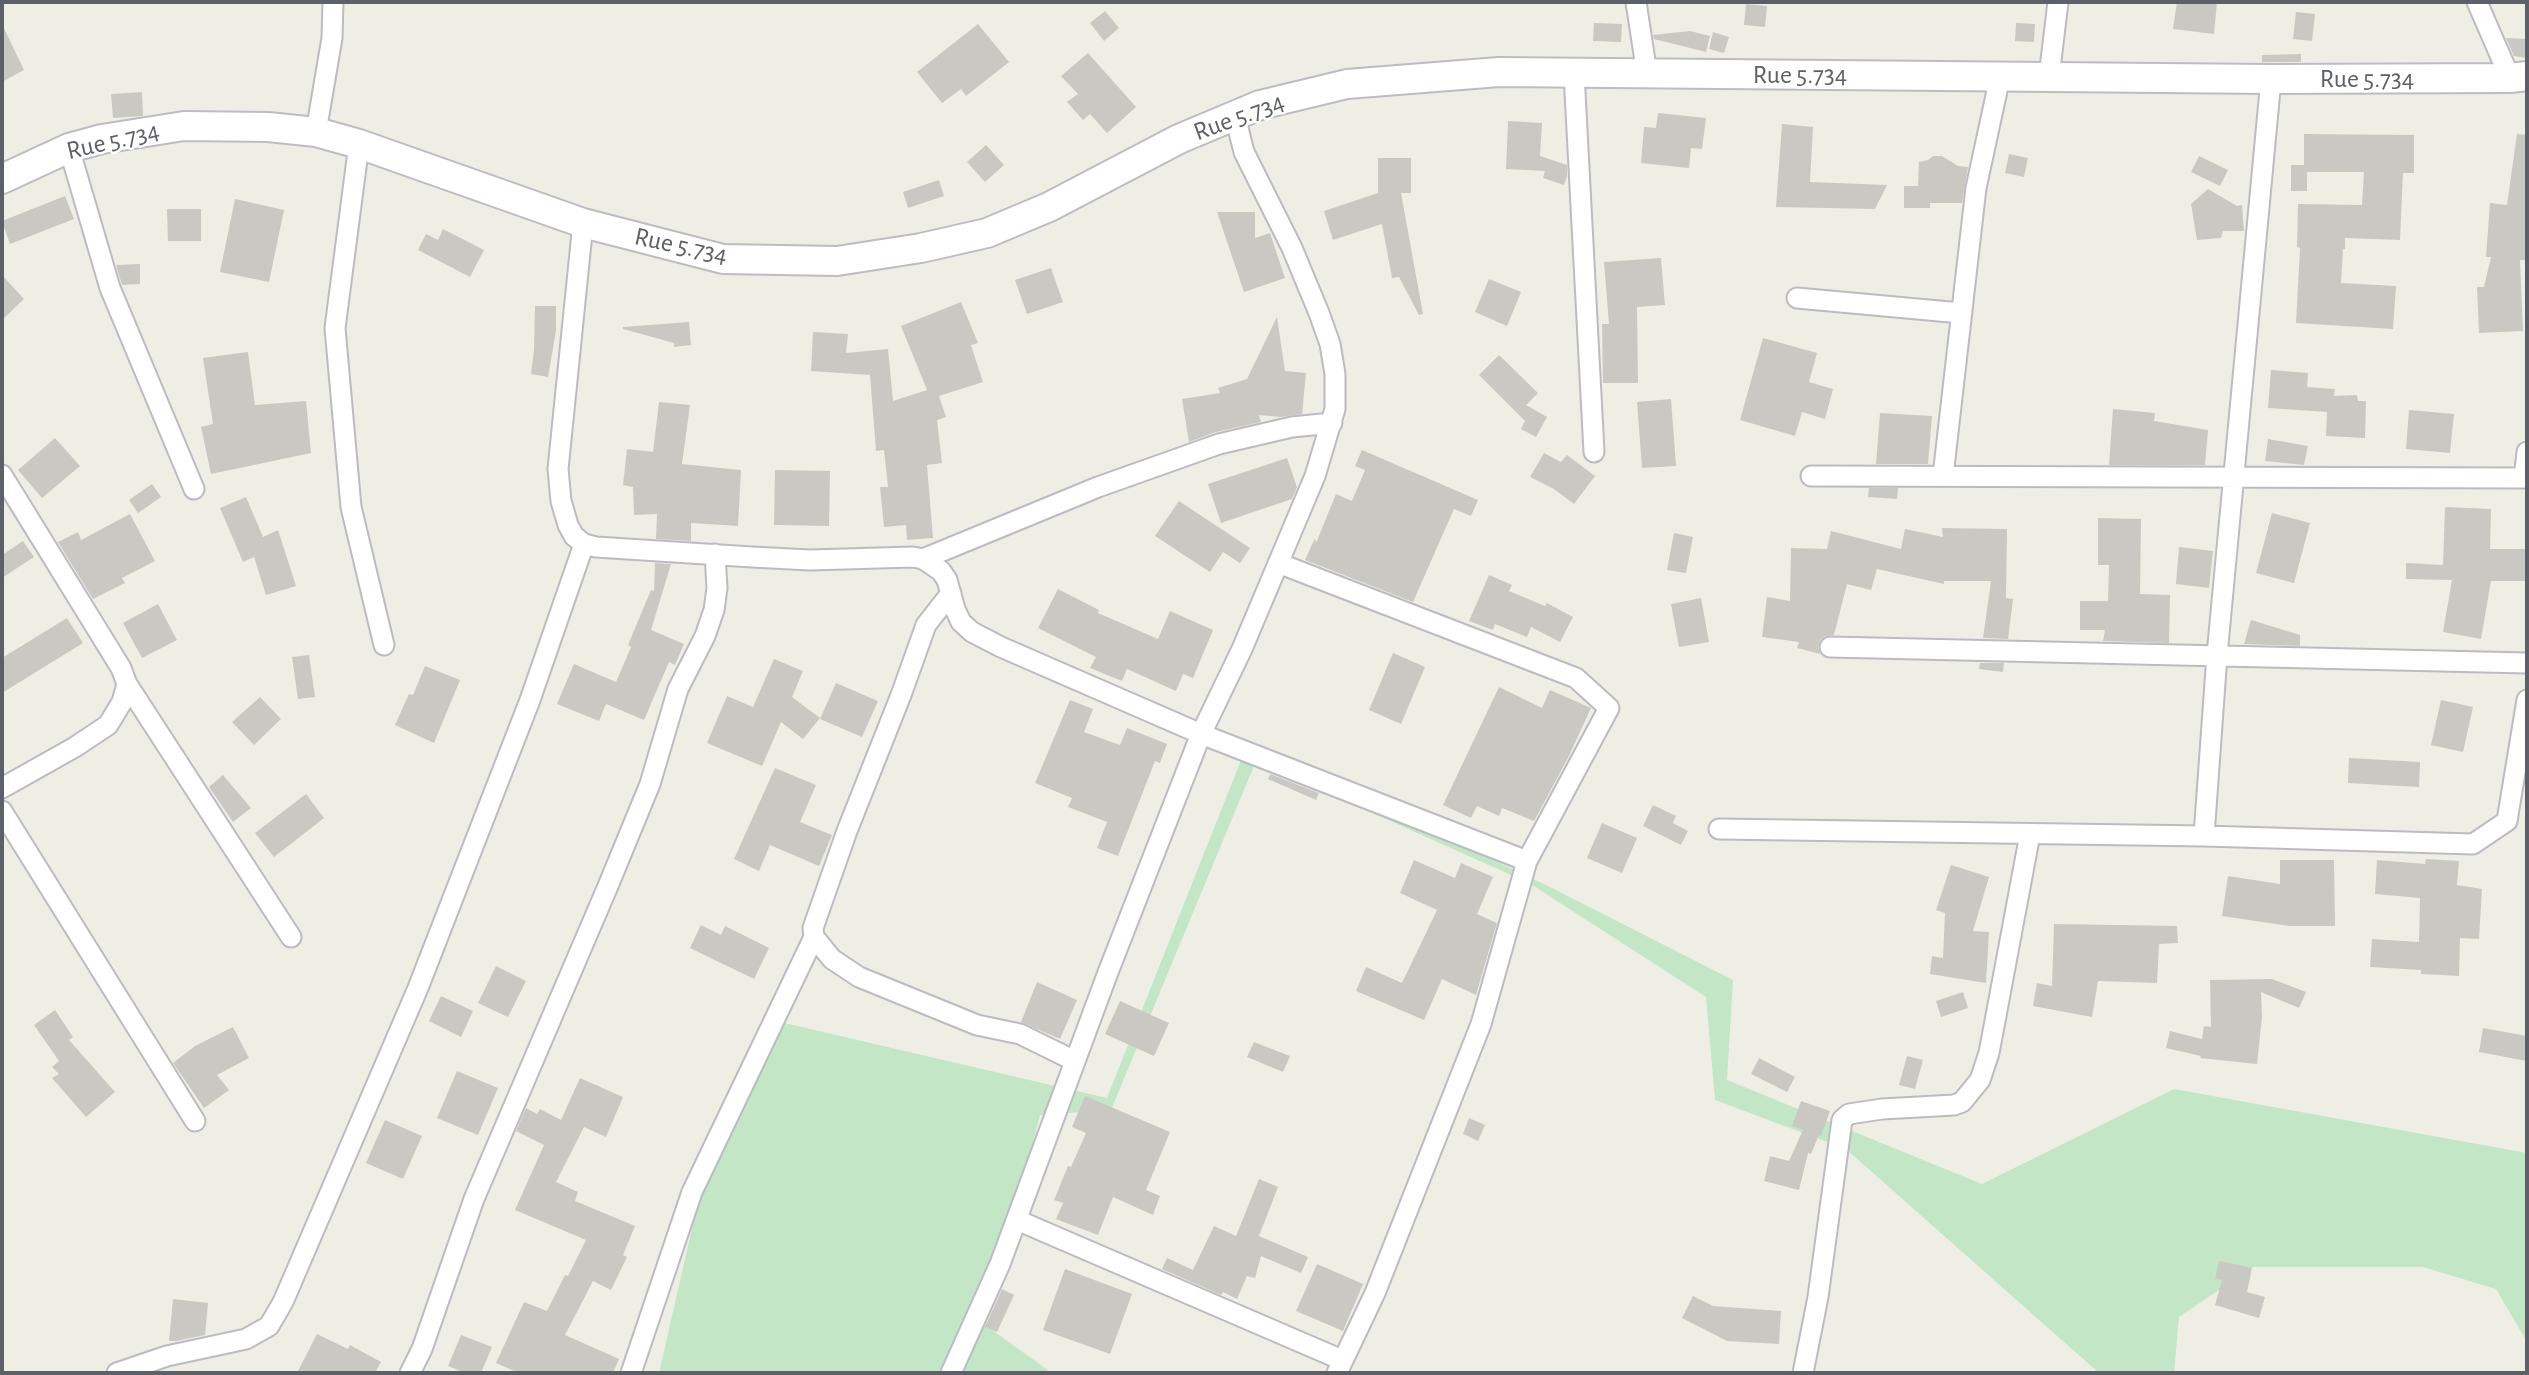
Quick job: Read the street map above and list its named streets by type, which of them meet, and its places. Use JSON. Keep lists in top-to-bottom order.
{
  "streets": {
    "street": ["Rue 5.734"]
  }
}
